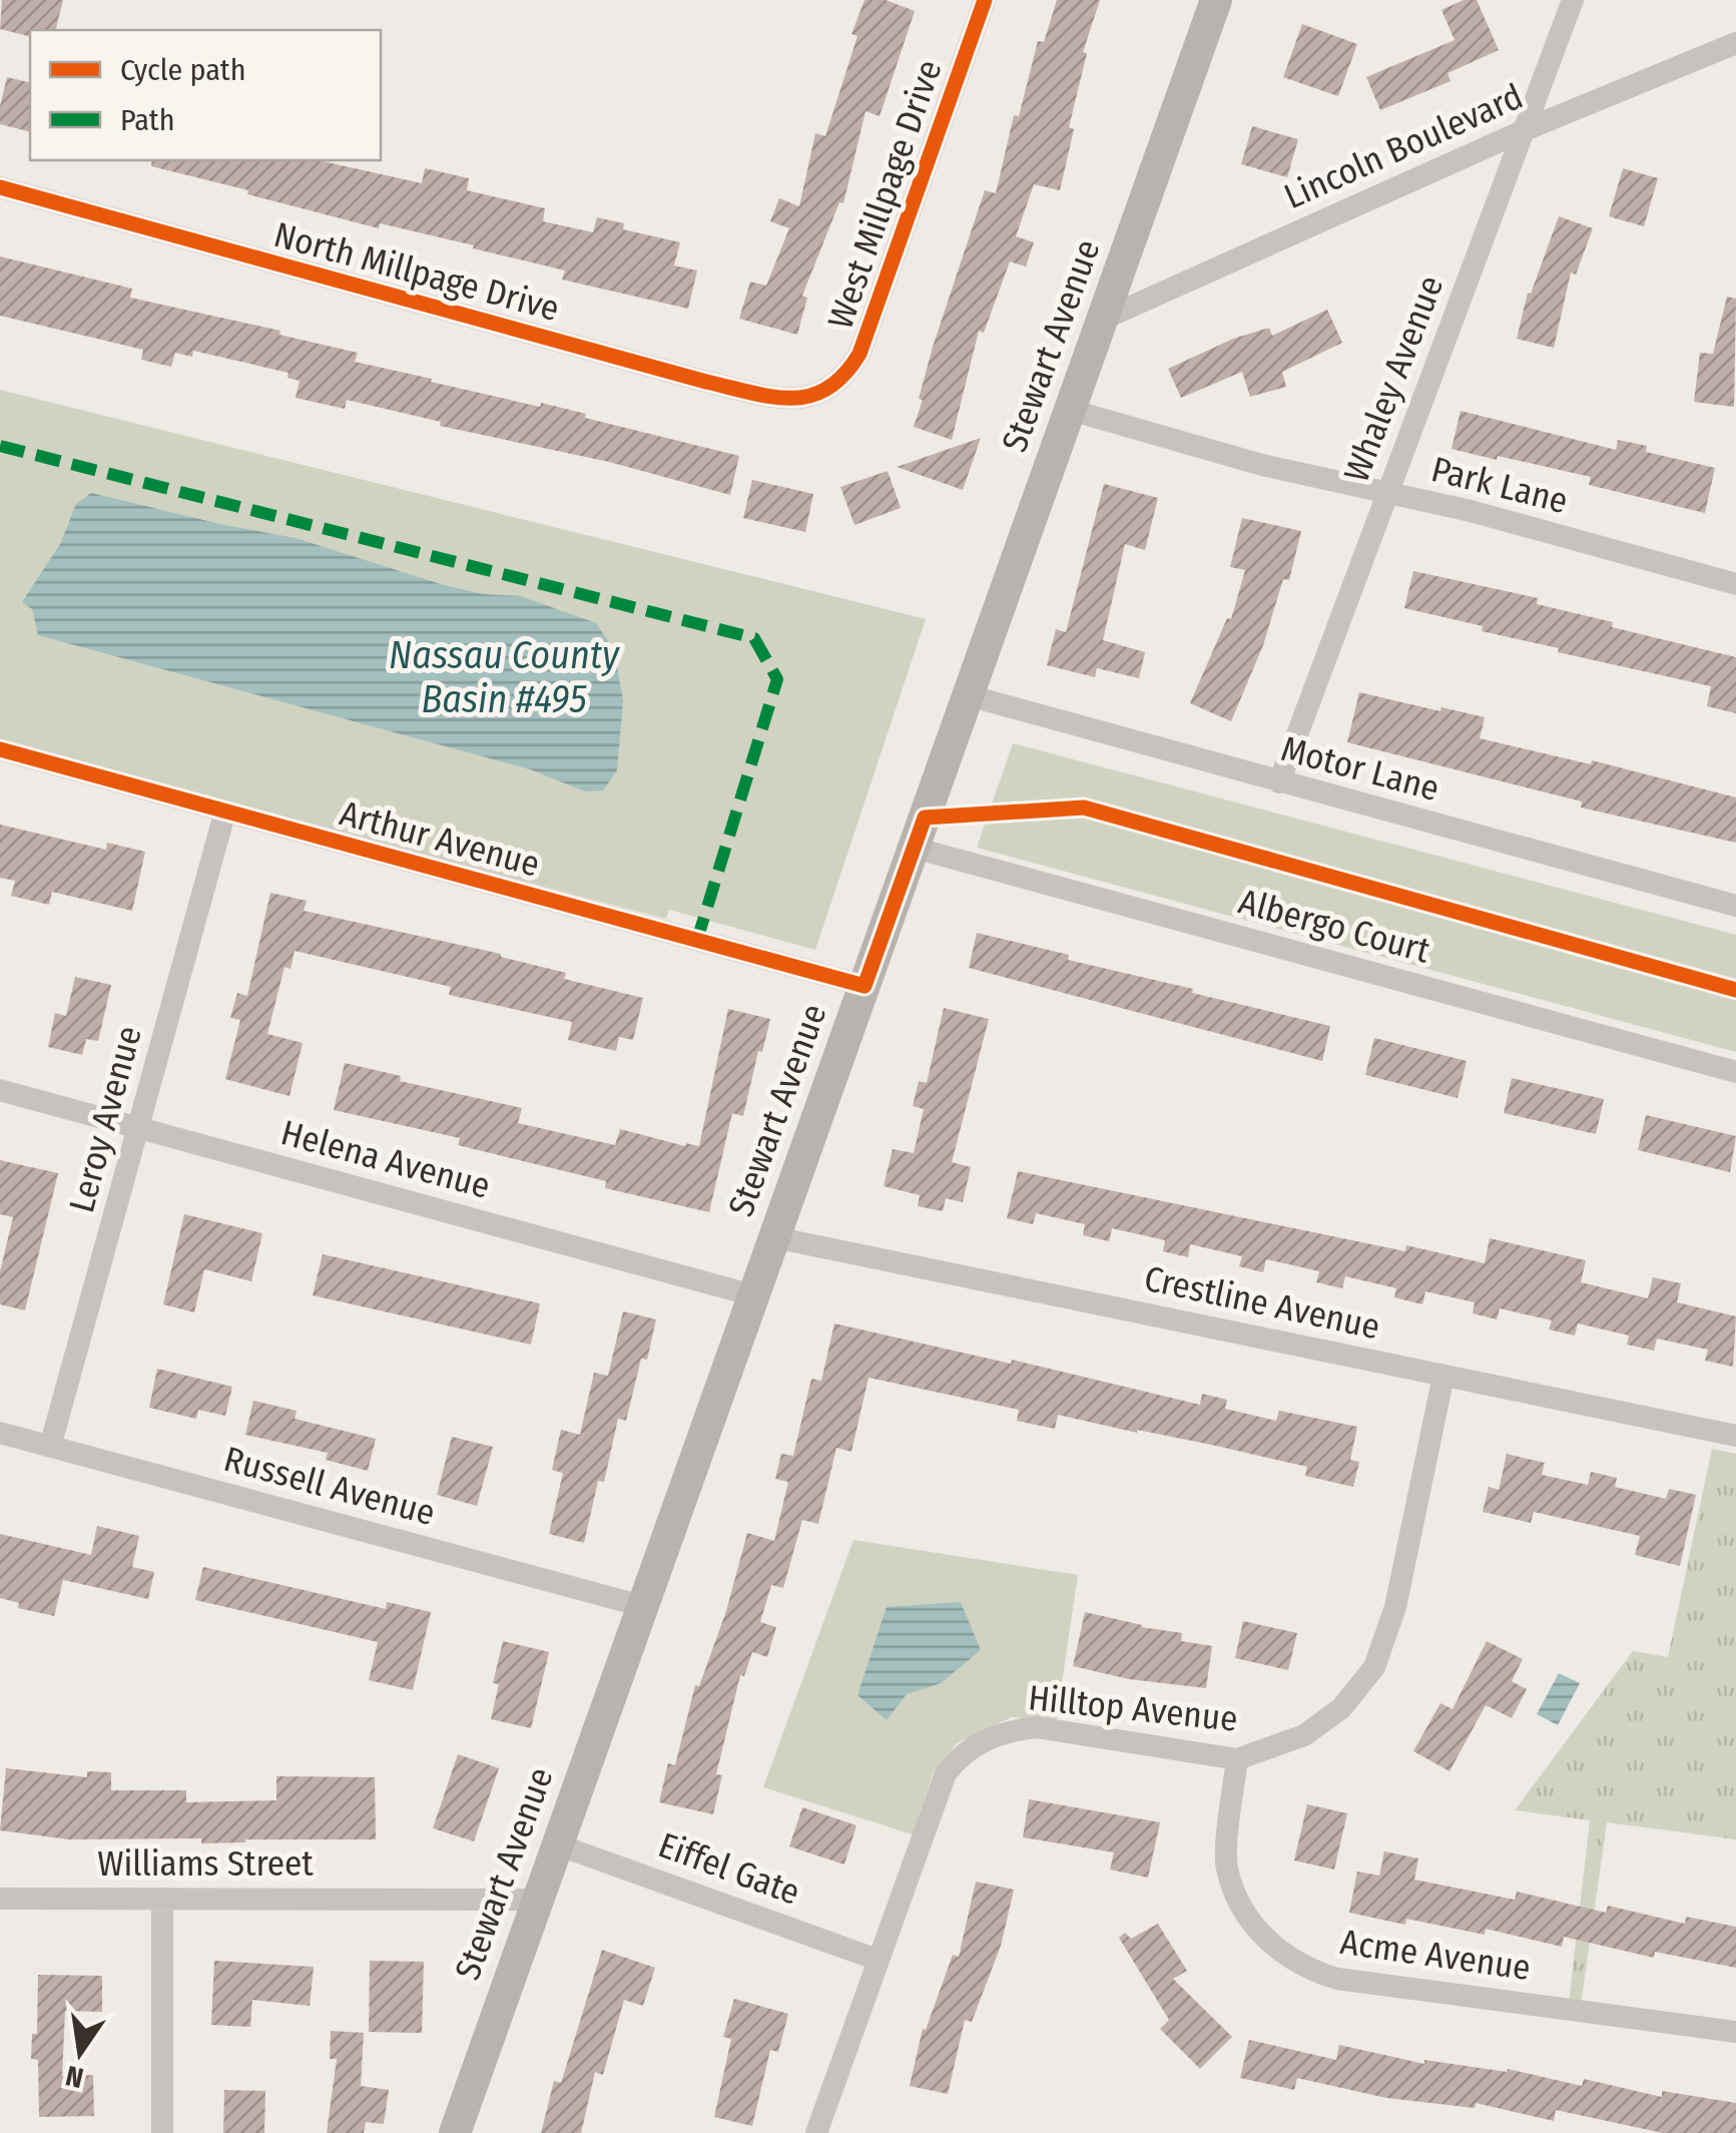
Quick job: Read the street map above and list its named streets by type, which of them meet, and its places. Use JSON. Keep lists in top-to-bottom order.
{
  "streets": {
    "main road": ["Stewart Avenue"],
    "street": [
      "Lincoln Boulevard",
      "West Millpage Drive",
      "North Millpage Drive",
      "Whaley Avenue",
      "Park Lane",
      "Motor Lane",
      "Arthur Avenue",
      "Albergo Court",
      "Leroy Avenue",
      "Helena Avenue",
      "Crestline Avenue",
      "Russell Avenue",
      "Hilltop Avenue",
      "Williams Street",
      "Eiffel Gate",
      "Acme Avenue"
    ]
  },
  "crossings": [
    ["Lincoln Boulevard", "Stewart Avenue"],
    ["Lincoln Boulevard", "Whaley Avenue"],
    ["West Millpage Drive", "North Millpage Drive"],
    ["Stewart Avenue", "Park Lane"],
    ["Stewart Avenue", "Motor Lane"],
    ["Stewart Avenue", "Arthur Avenue"],
    ["Stewart Avenue", "Albergo Court"],
    ["Stewart Avenue", "Helena Avenue"],
    ["Stewart Avenue", "Crestline Avenue"],
    ["Stewart Avenue", "Russell Avenue"],
    ["Stewart Avenue", "Williams Street"],
    ["Stewart Avenue", "Eiffel Gate"],
    ["Whaley Avenue", "Park Lane"],
    ["Whaley Avenue", "Motor Lane"],
    ["Arthur Avenue", "Leroy Avenue"],
    ["Leroy Avenue", "Helena Avenue"],
    ["Leroy Avenue", "Russell Avenue"],
    ["Crestline Avenue", "Hilltop Avenue"],
    ["Hilltop Avenue", "Eiffel Gate"],
    ["Hilltop Avenue", "Acme Avenue"]
  ],
  "water": ["Nassau County Basin #495"],
  "legend": ["Cycle path", "Path"],
  "north": "bottom"
}
